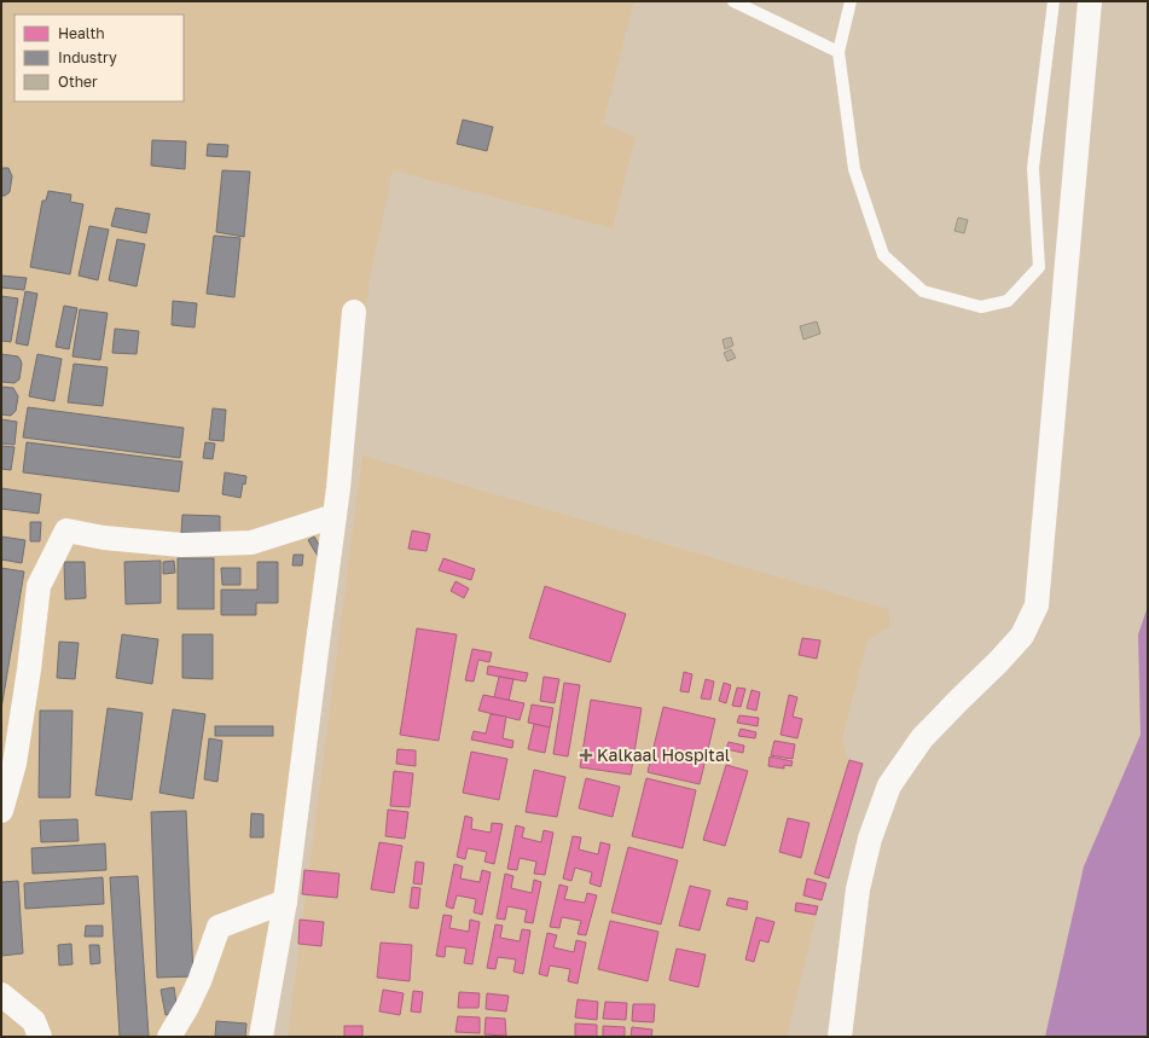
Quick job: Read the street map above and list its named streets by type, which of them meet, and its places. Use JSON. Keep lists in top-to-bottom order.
{
  "places": {
    "health": ["Kalkaal Hospital"]
  },
  "legend": ["Health", "Industry", "Other"]
}
